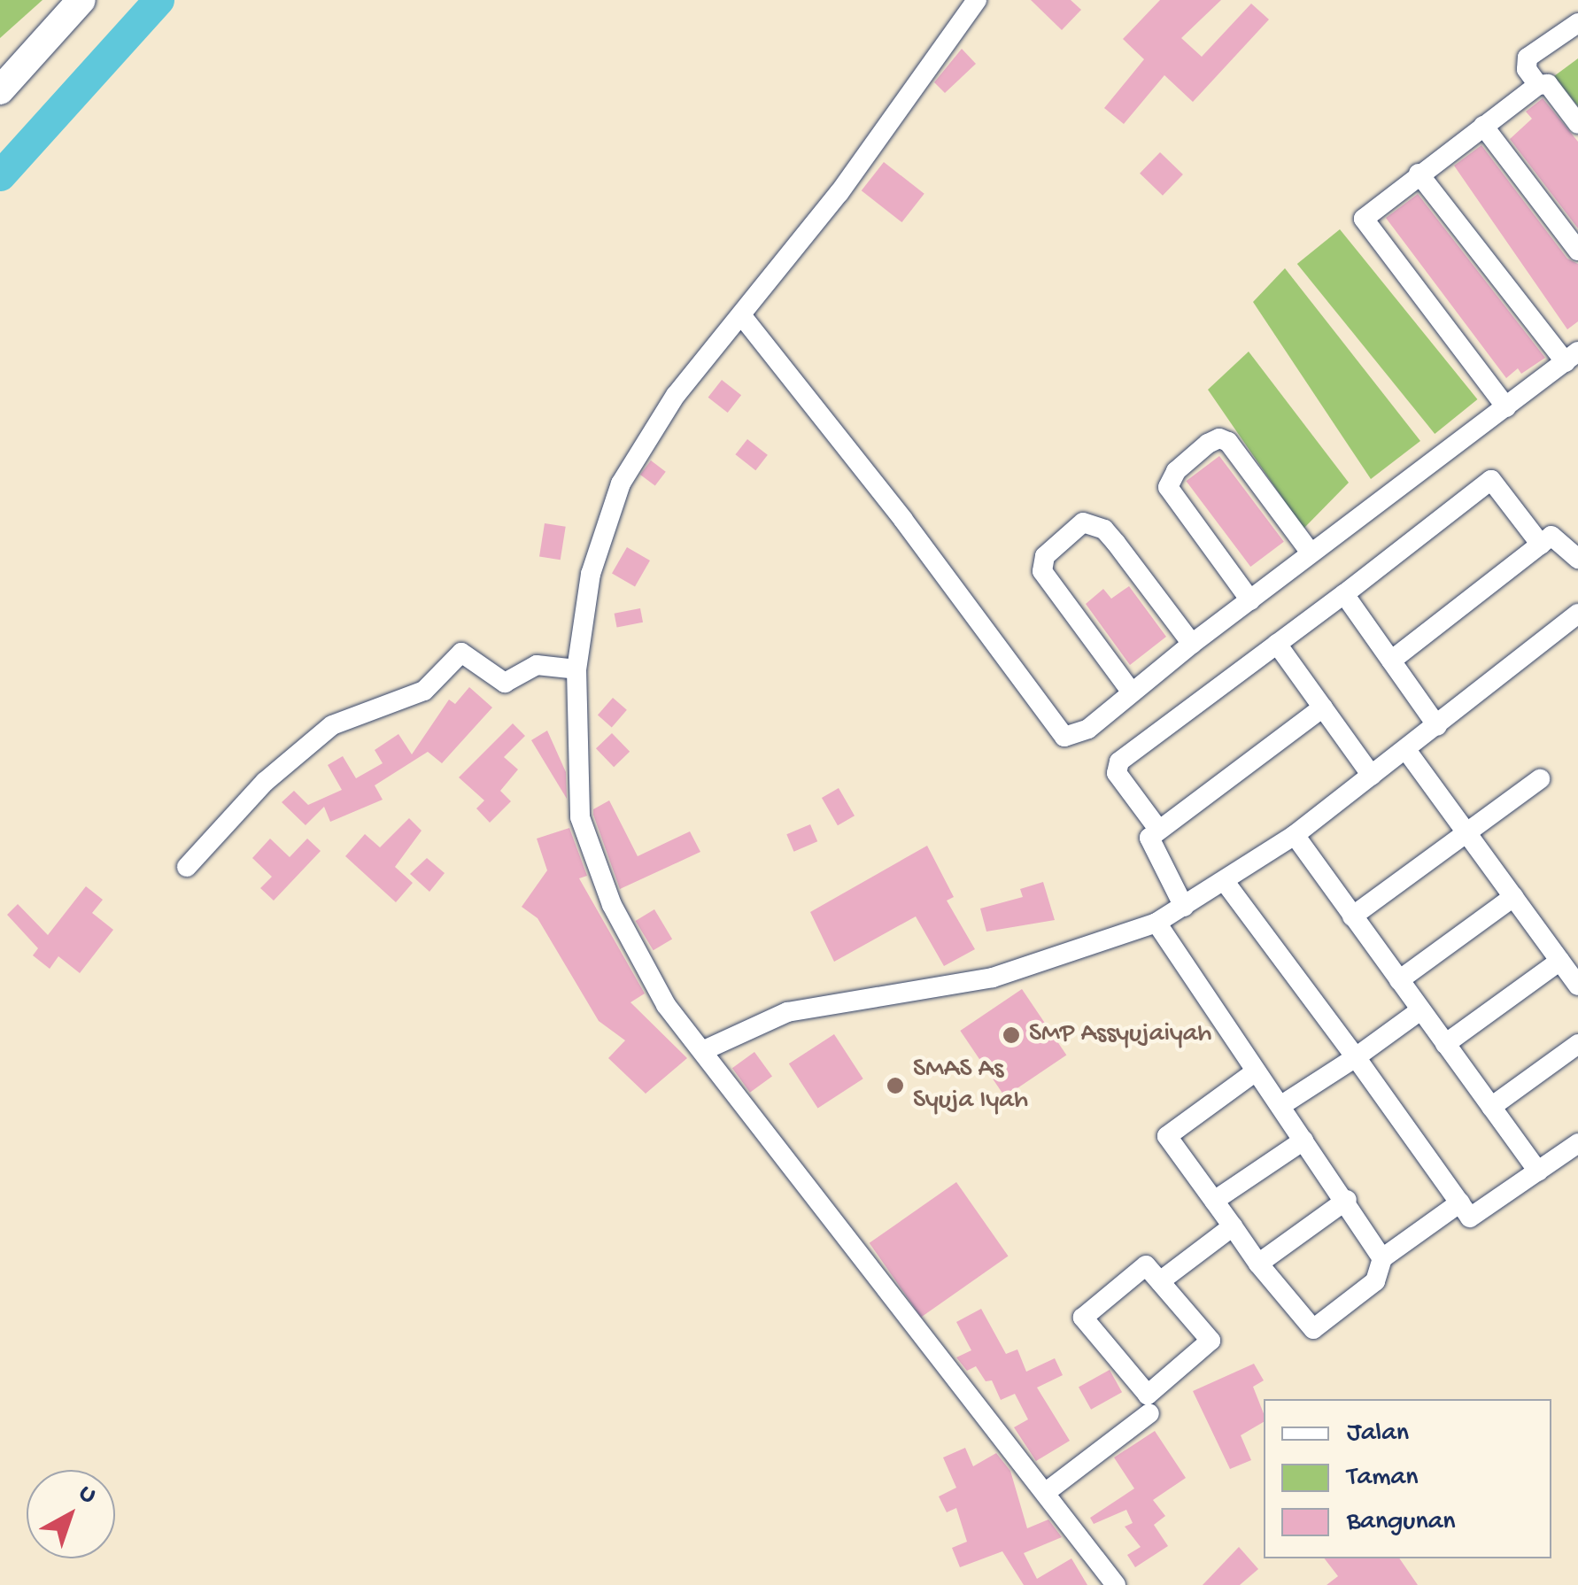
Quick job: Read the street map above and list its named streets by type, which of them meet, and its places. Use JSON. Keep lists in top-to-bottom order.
{
  "places": ["SMP Assyujaiyah", "SMAS As Syuja Iyah"],
  "legend": ["Jalan", "Taman", "Bangunan"],
  "north": "top right"
}
